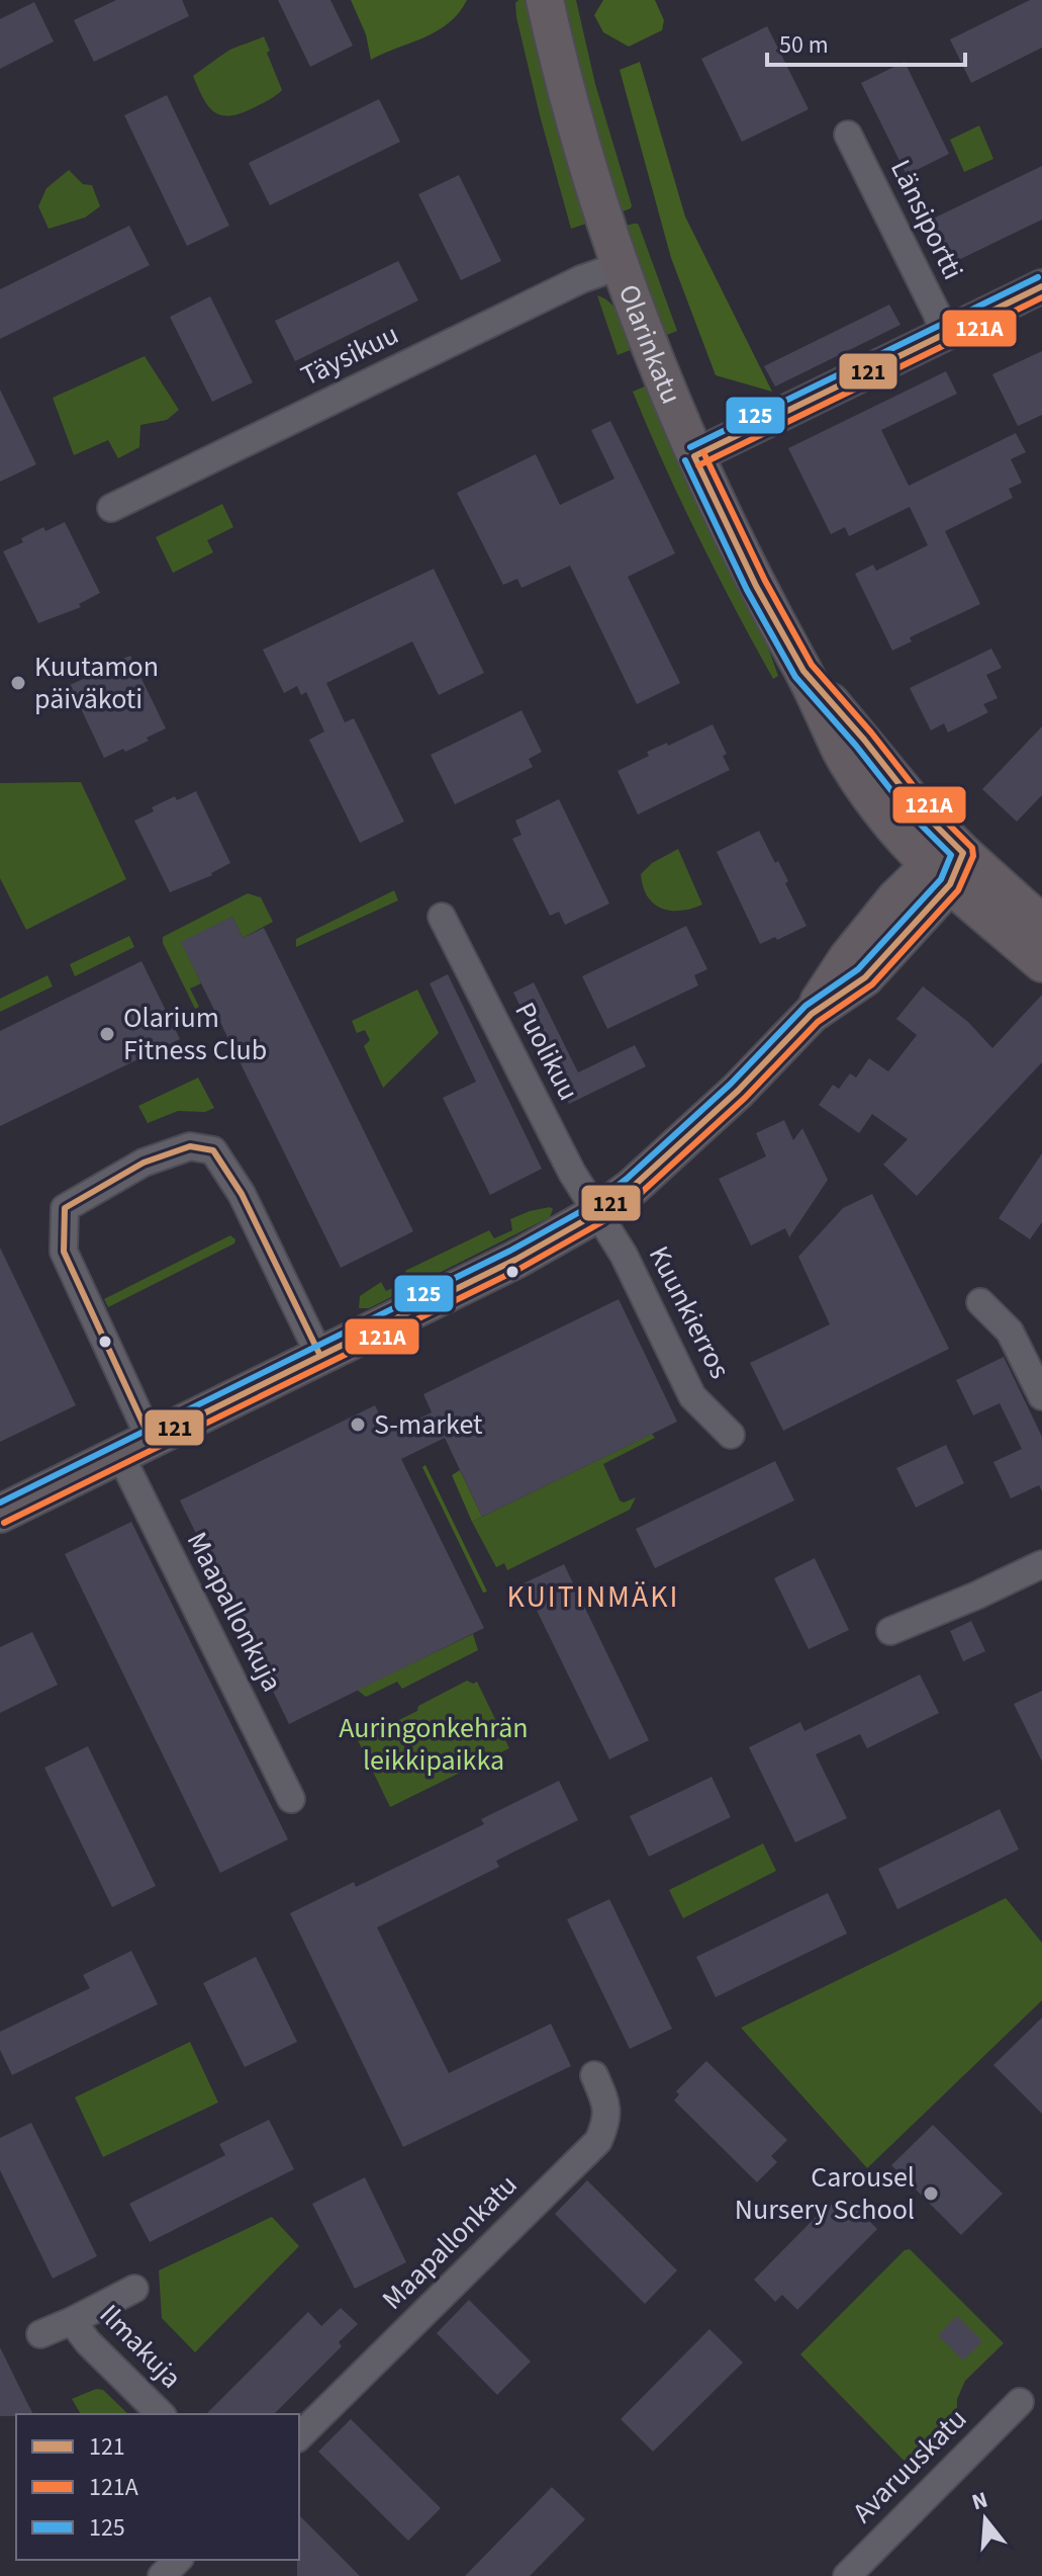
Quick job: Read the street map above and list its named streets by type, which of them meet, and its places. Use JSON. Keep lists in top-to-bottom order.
{
  "streets": {
    "main road": ["Olarinkatu"],
    "street": [
      "Länsiportti",
      "Täysikuu",
      "Puolikuu",
      "Kuunkierros",
      "Maapallonkuja",
      "Maapallonkatu",
      "Ilmakuja",
      "Avaruuskatu"
    ]
  },
  "crossings": [
    ["Olarinkatu", "Täysikuu"],
    ["Puolikuu", "Kuunkierros"]
  ],
  "districts": ["KUITINMÄKI"],
  "parks": ["Auringonkehrän leikkipaikka"],
  "places": [
    "Kuutamon päiväkoti",
    "Olarium Fitness Club",
    "S-market",
    "Carousel Nursery School"
  ],
  "lines": ["transit line 125", "transit line 121", "transit line 121A"],
  "legend": ["121", "121A", "125"],
  "scale_bar": "50 m",
  "north": "top"
}
